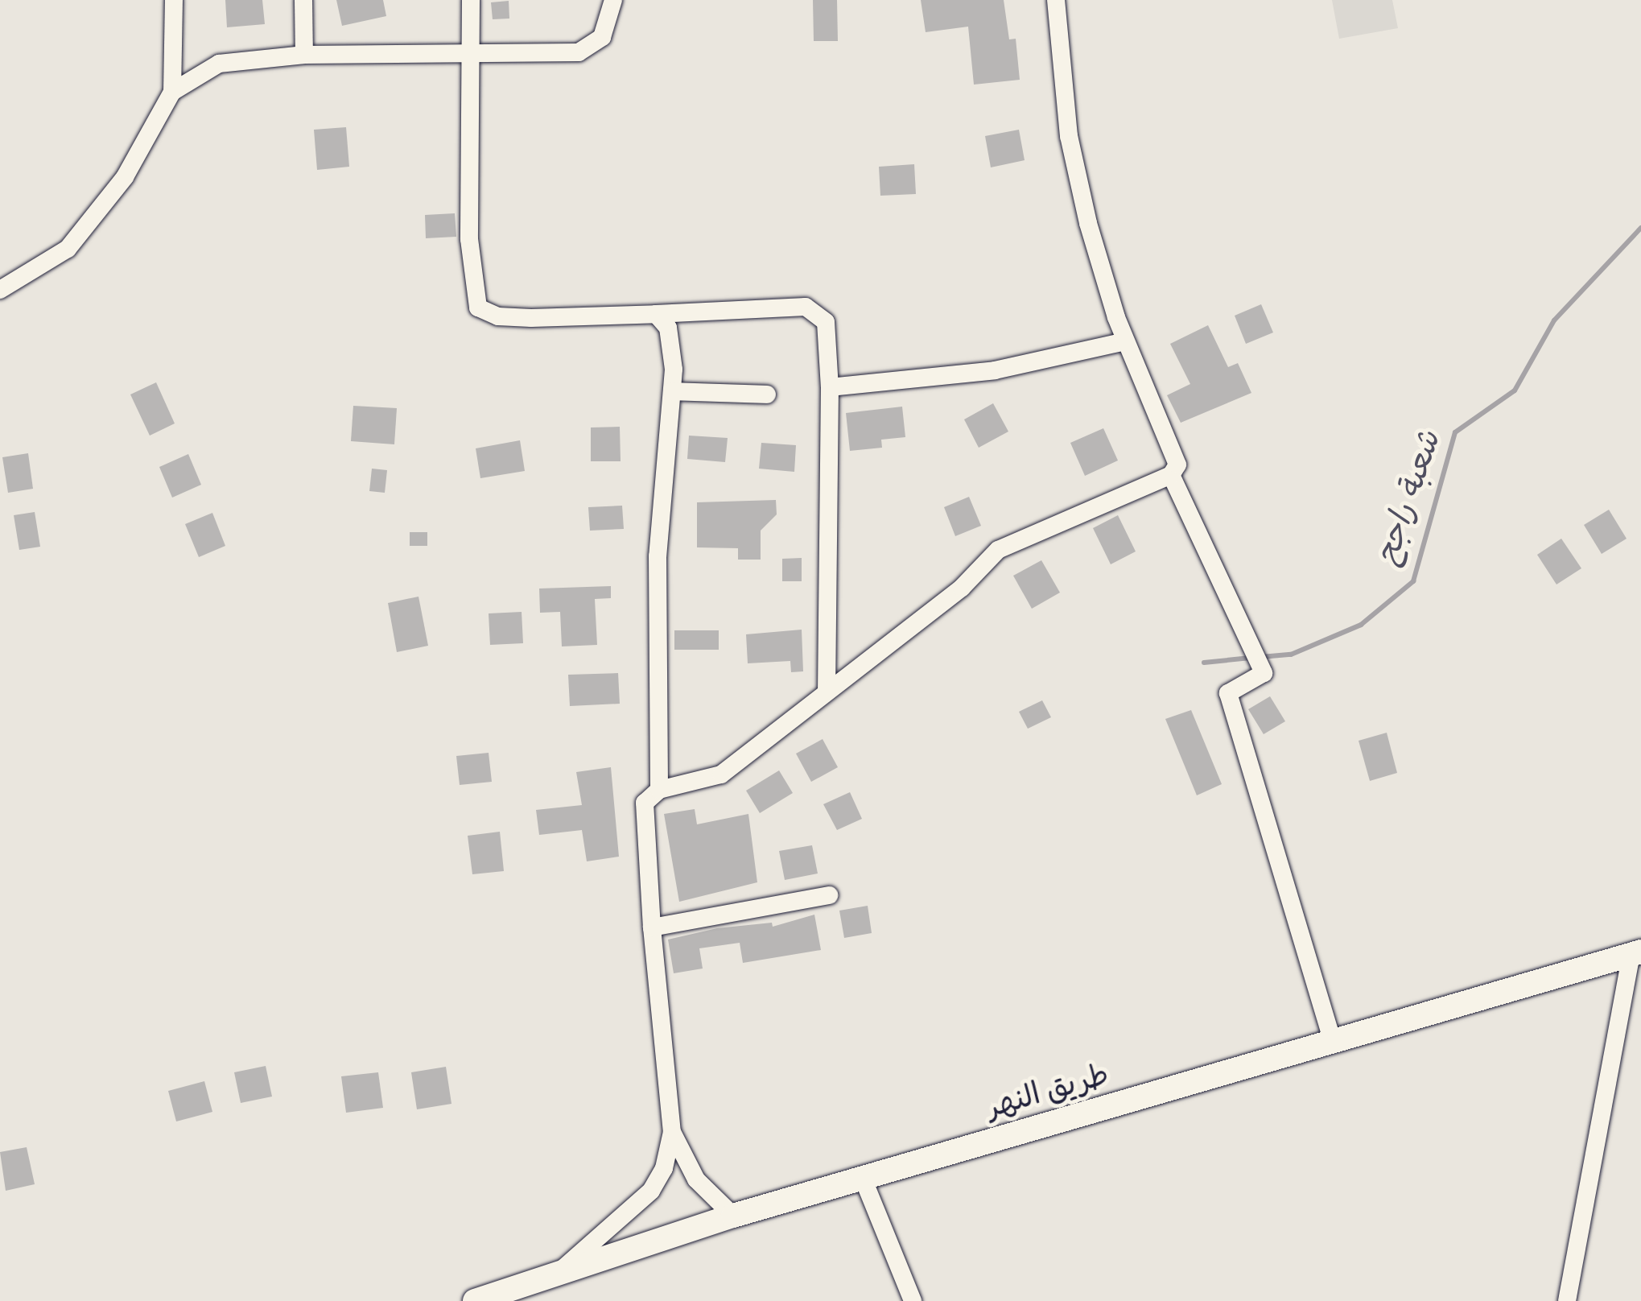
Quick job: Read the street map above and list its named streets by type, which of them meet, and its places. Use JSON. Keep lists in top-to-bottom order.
{
  "streets": {
    "main road": ["طريق النهر"]
  },
  "water": ["شعبة راجح"]
}
